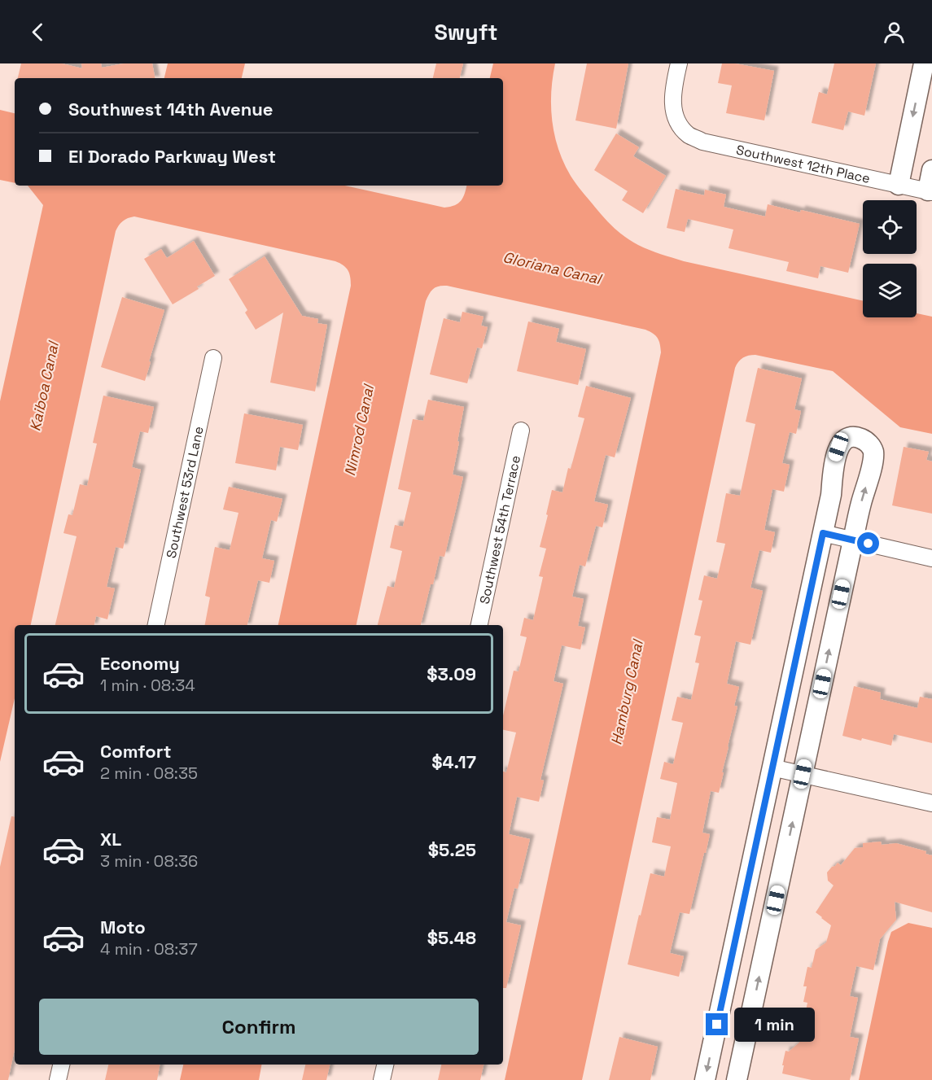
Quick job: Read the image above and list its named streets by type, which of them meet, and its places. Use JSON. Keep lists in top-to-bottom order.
{
  "streets": {
    "street": ["Southwest 12th Place", "Southwest 53rd Lane", "Southwest 54th Terrace"]
  },
  "water": [
    "Gloriana Canal",
    "Kaiboa Canal",
    "Nimrod Canal",
    "Hamburg Canal"
  ],
  "page": {
    "header": "Swyft",
    "banner": ["Southwest 14th Avenue", "El Dorado Parkway West"],
    "list": [
      {
        "name": "Economy",
        "note": "1 min · 08:34",
        "value": "$3.09"
      },
      {
        "name": "Comfort",
        "note": "2 min · 08:35",
        "value": "$4.17"
      },
      {
        "name": "XL",
        "note": "3 min · 08:36",
        "value": "$5.25"
      },
      {
        "name": "Moto",
        "note": "4 min · 08:37",
        "value": "$5.48"
      }
    ],
    "buttons": "Confirm",
    "bubble": "1 min"
  }
}
